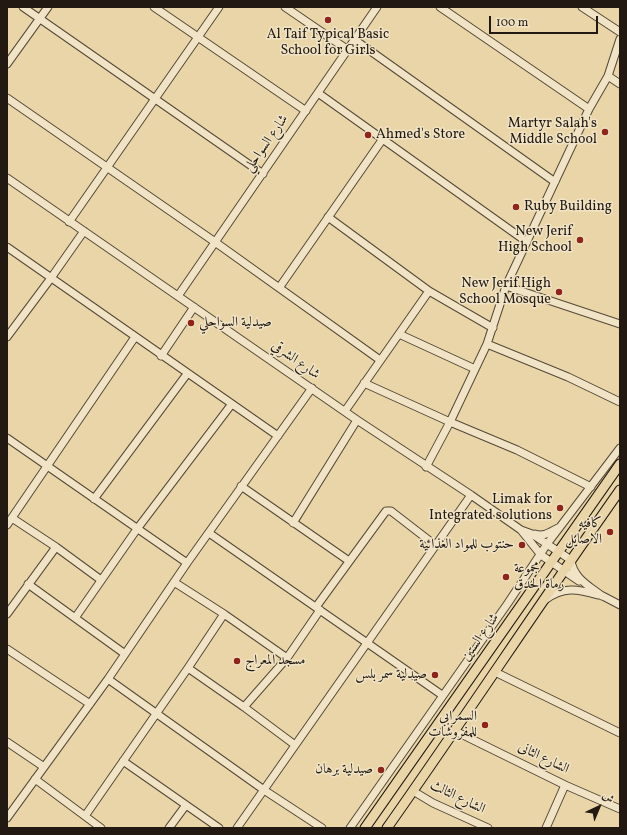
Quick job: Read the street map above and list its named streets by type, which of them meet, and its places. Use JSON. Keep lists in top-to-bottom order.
{
  "streets": {
    "main road": ["شارع الستين"],
    "street": [
      "شارع السواحلي",
      "شارع الشرقي",
      "الشارع الثانى",
      "الشارع الثالث"
    ]
  },
  "crossings": [
    ["شارع السواحلي", "شارع الشرقي"],
    ["شارع الشرقي", "شارع الستين"]
  ],
  "places": [
    "Al Taif Typical Basic School for Girls",
    "Martyr Salah's Middle School",
    "Ahmed's Store",
    "Ruby Building",
    "New Jerif High School",
    "New Jerif High School Mosque",
    "صيدلية السواحلي",
    "Limak for Integrated solutions",
    "كافيه الاصايل",
    "حنتوب للمواد الغذائية",
    "مجموعة رماة الحدق",
    "مسجد المعراج",
    "صيدلية سمر بلس",
    "السمرابي للمفروشات",
    "صيدلية برهان"
  ],
  "scale_bar": "100 m",
  "north": "top right"
}
